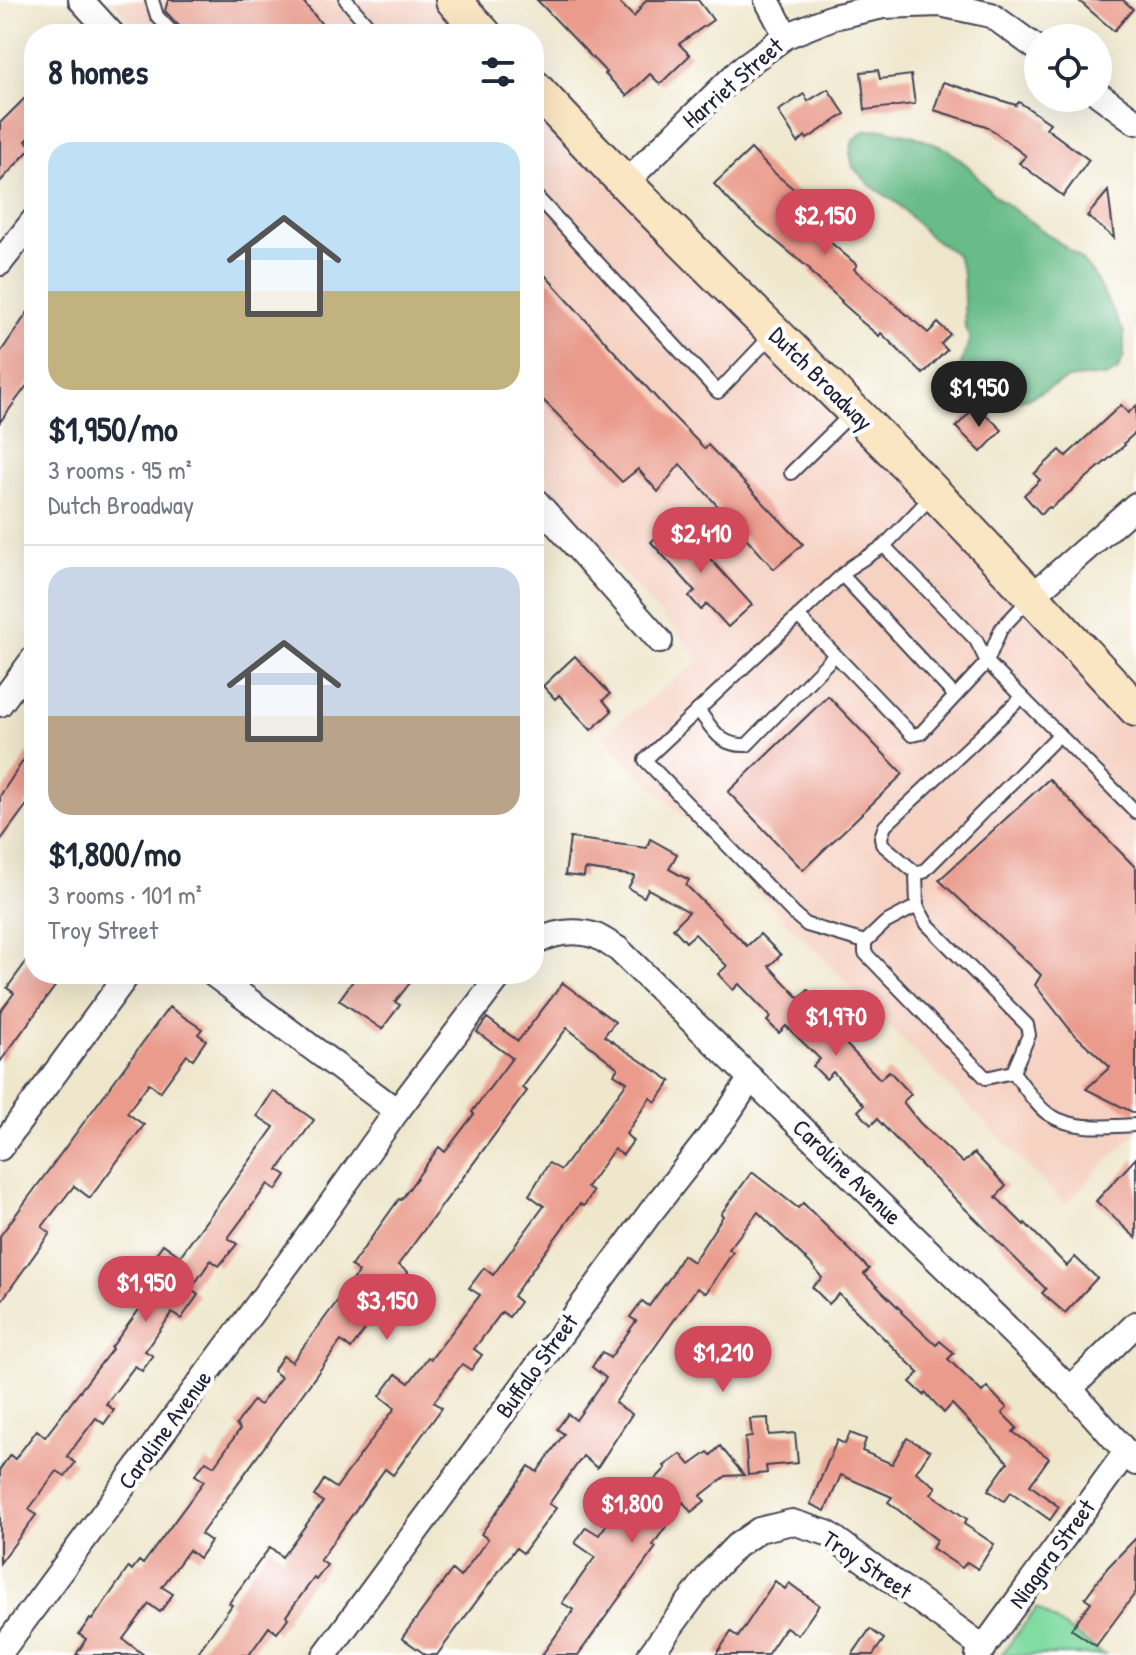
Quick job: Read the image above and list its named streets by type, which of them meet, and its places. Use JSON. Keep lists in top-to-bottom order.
{
  "streets": {
    "main road": ["Dutch Broadway"],
    "street": [
      "Harriet Street",
      "Caroline Avenue",
      "Buffalo Street",
      "Niagara Street",
      "Troy Street"
    ]
  },
  "crossings": [
    ["Harriet Street", "Dutch Broadway"],
    ["Caroline Avenue", "Buffalo Street"],
    ["Caroline Avenue", "Niagara Street"],
    ["Niagara Street", "Troy Street"]
  ],
  "page": {
    "heading": "8 homes",
    "list": [
      {
        "name": "$1,950/mo",
        "note": "3 rooms · 95 m² · Dutch Broadway"
      },
      {
        "name": "$1,800/mo",
        "note": "3 rooms · 101 m² · Troy Street"
      }
    ],
    "price": [
      "$2,150",
      "$1,950",
      "$2,410",
      "$1,970",
      "$1,950",
      "$3,150",
      "$1,210",
      "$1,800"
    ]
  }
}
